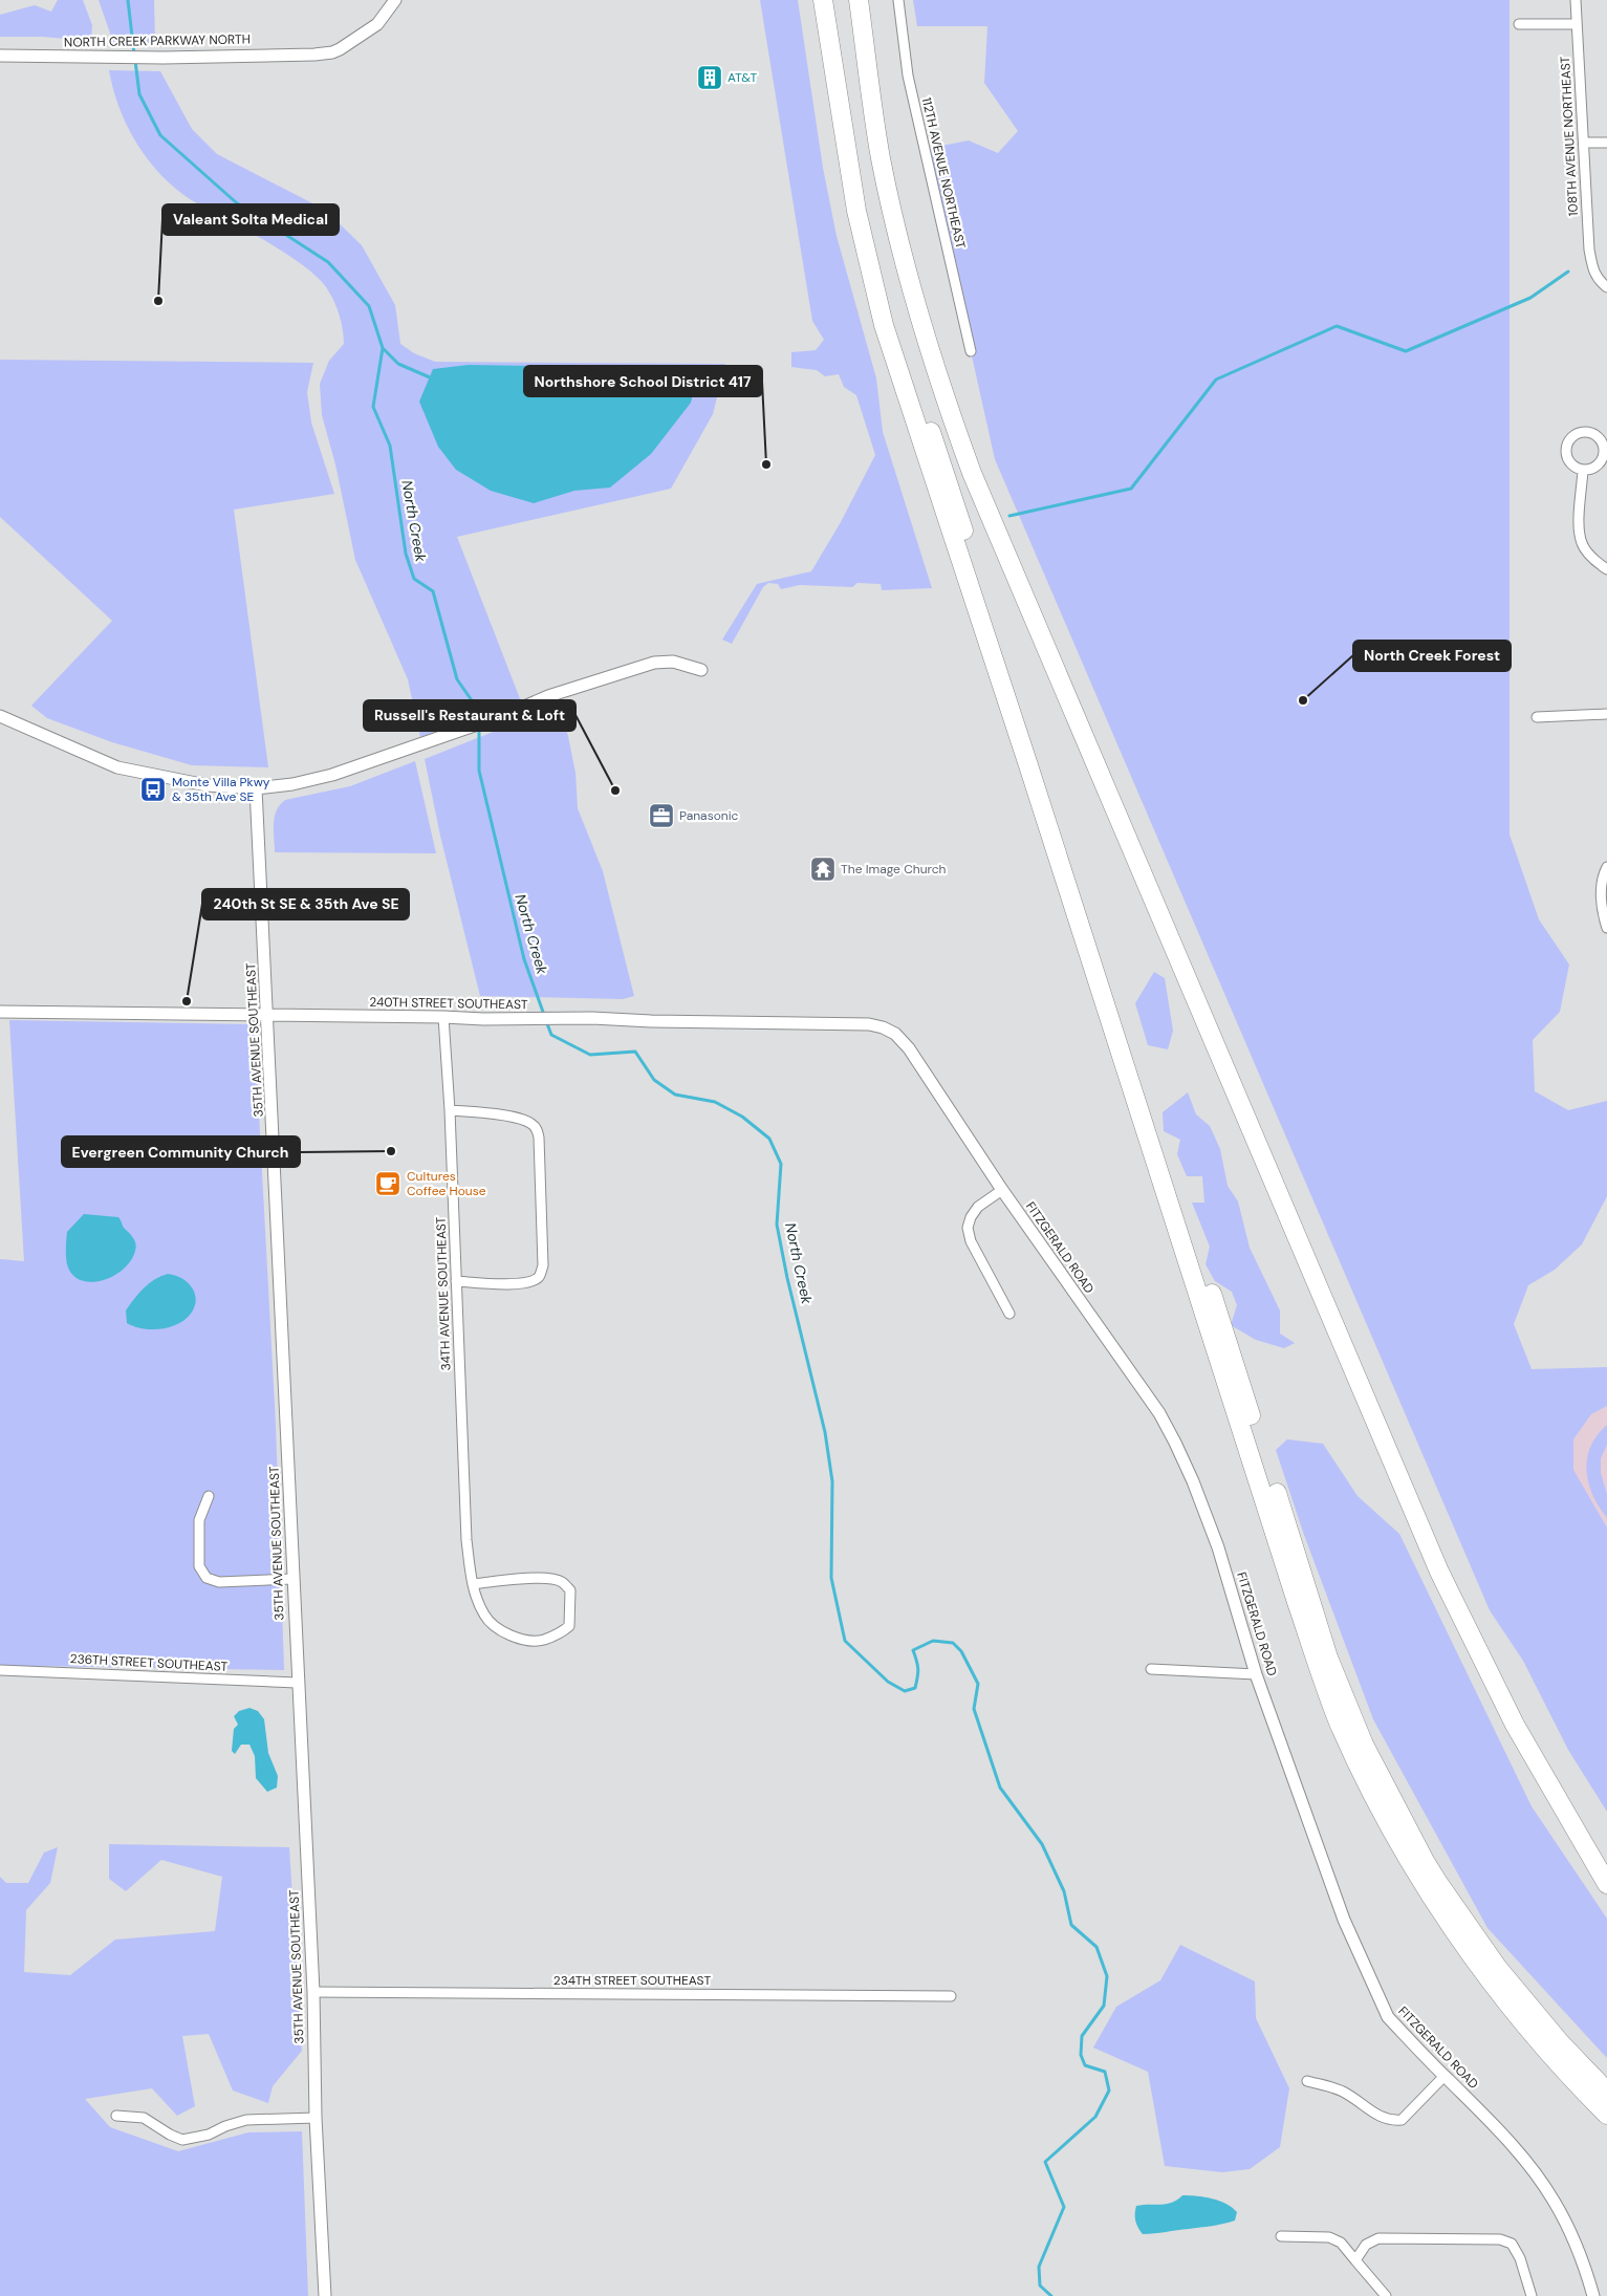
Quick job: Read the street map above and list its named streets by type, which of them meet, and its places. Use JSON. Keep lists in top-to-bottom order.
{
  "streets": {
    "street": [
      "NORTH CREEK PARKWAY NORTH",
      "108TH AVENUE NORTHEAST",
      "112TH AVENUE NORTHEAST",
      "240TH STREET SOUTHEAST",
      "35TH AVENUE SOUTHEAST",
      "FITZGERALD ROAD",
      "34TH AVENUE SOUTHEAST",
      "236TH STREET SOUTHEAST",
      "234TH STREET SOUTHEAST"
    ]
  },
  "crossings": [
    ["240TH STREET SOUTHEAST", "35TH AVENUE SOUTHEAST"],
    ["240TH STREET SOUTHEAST", "FITZGERALD ROAD"],
    ["240TH STREET SOUTHEAST", "34TH AVENUE SOUTHEAST"],
    ["35TH AVENUE SOUTHEAST", "236TH STREET SOUTHEAST"],
    ["35TH AVENUE SOUTHEAST", "234TH STREET SOUTHEAST"]
  ],
  "water": ["North Creek"],
  "places": {
    "building": ["AT&T"],
    "other": [
      "Valeant Solta Medical",
      "Northshore School District 417",
      "North Creek Forest",
      "Russell's Restaurant & Loft",
      "240th St SE & 35th Ave SE",
      "Evergreen Community Church"
    ],
    "bus stop": ["Monte Villa Pkwy & 35th Ave SE"],
    "office": ["Panasonic"],
    "temple": ["The Image Church"],
    "cafe": ["Cultures Coffee House"]
  }
}
